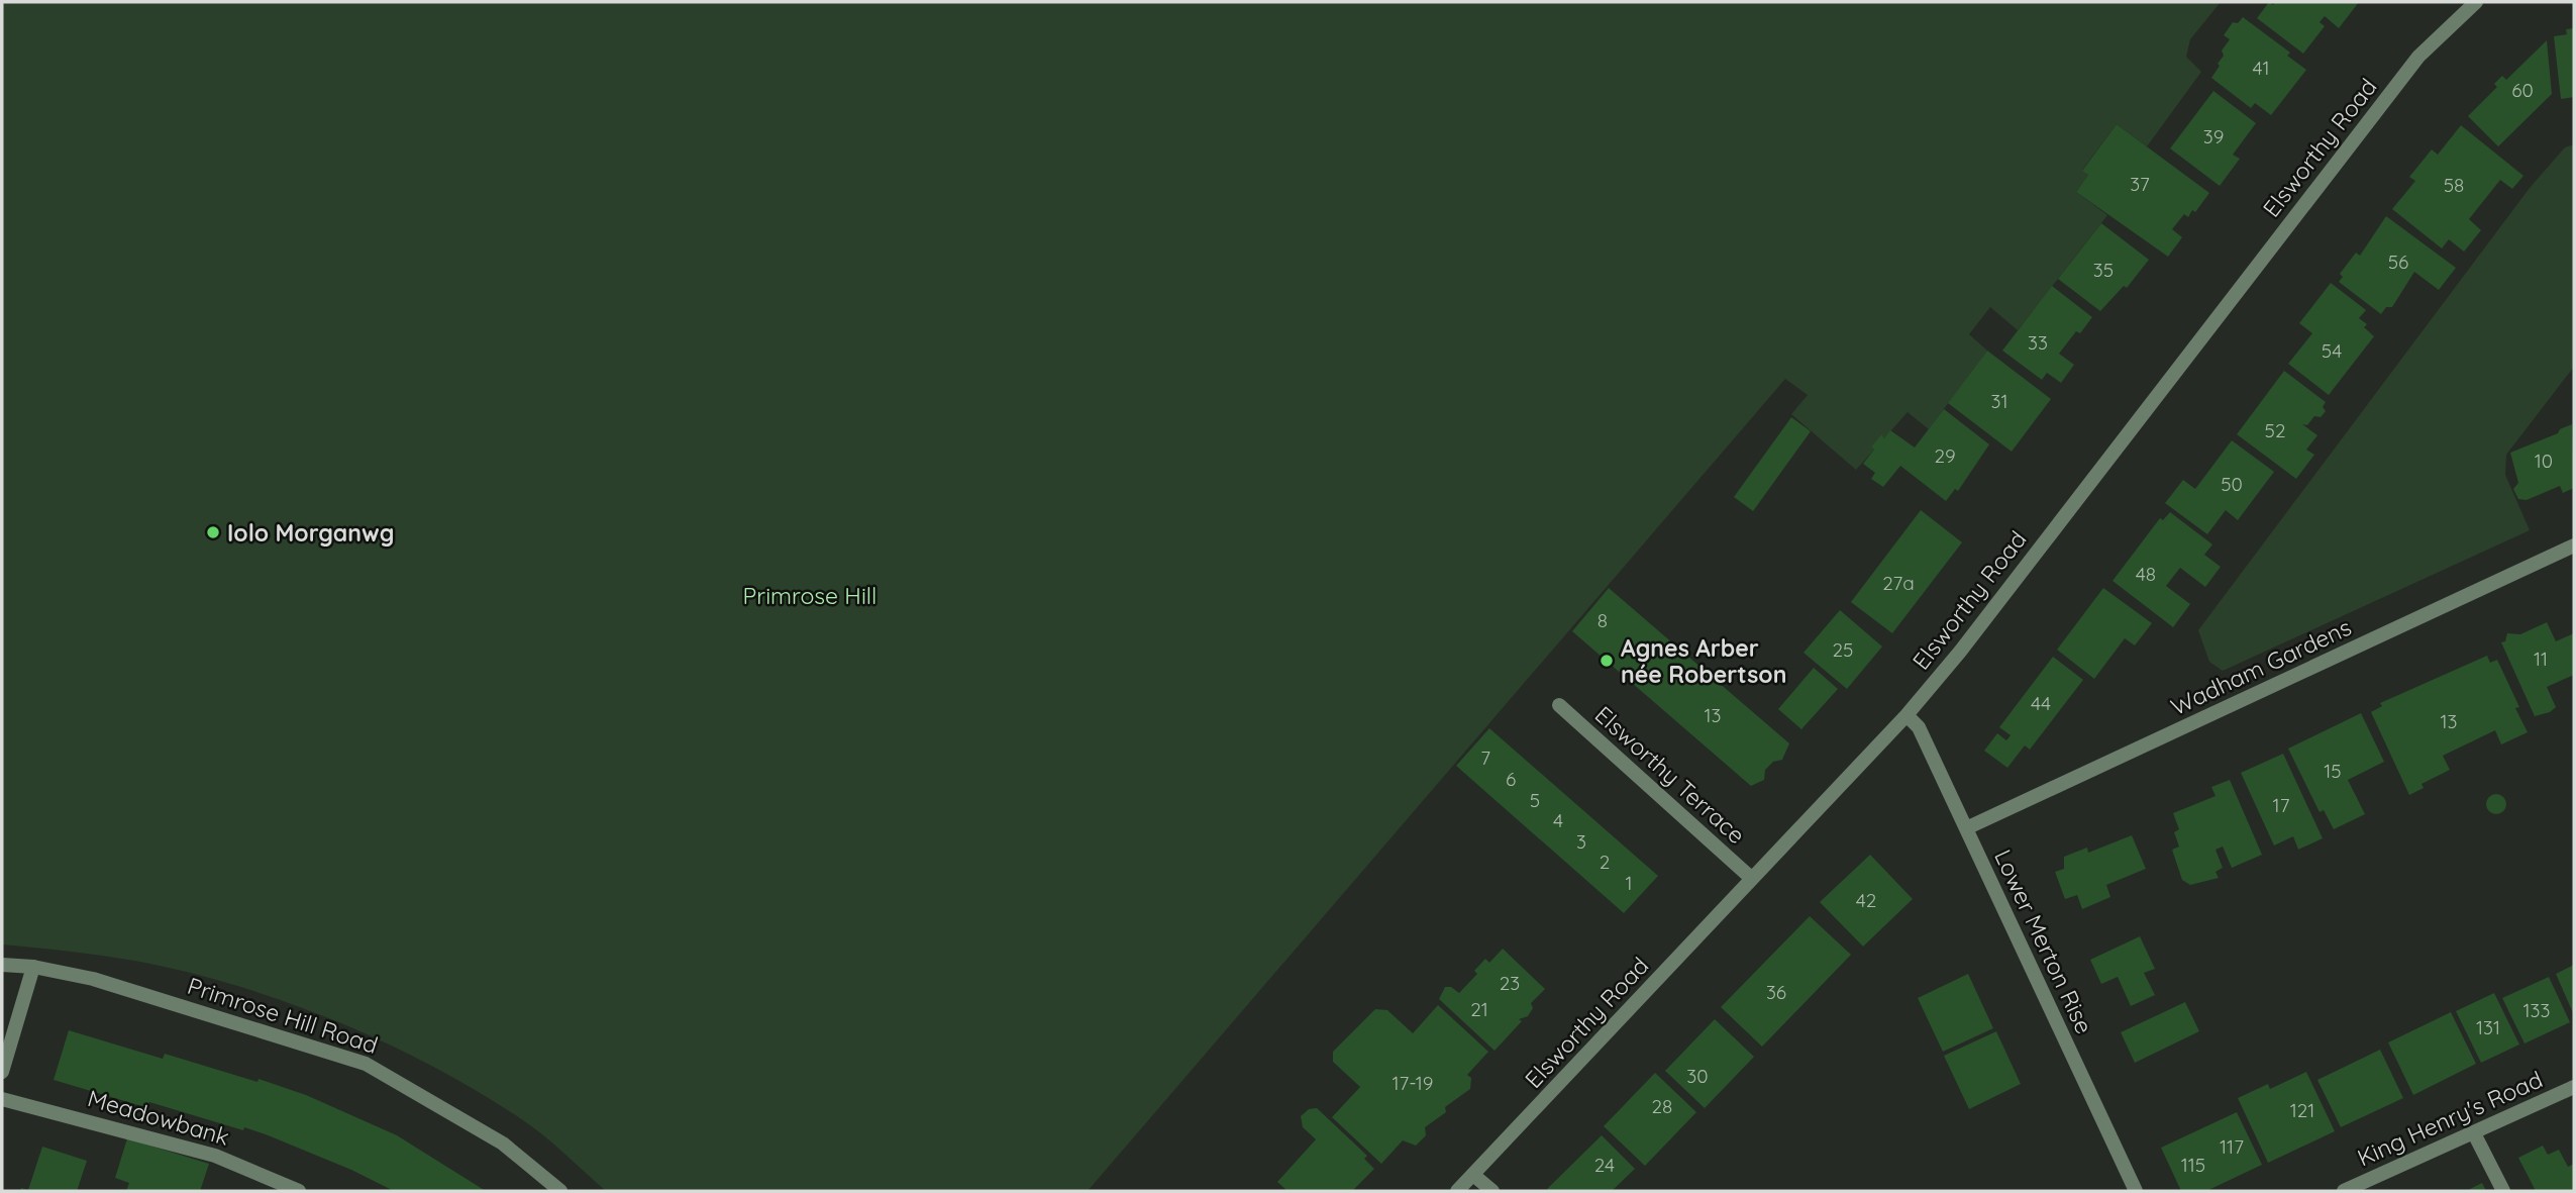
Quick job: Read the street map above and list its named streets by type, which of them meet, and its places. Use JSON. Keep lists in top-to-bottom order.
{
  "streets": {
    "street": [
      "Elsworthy Road",
      "Wadham Gardens",
      "Elsworthy Terrace",
      "Lower Merton Rise",
      "Primrose Hill Road",
      "Meadowbank",
      "King Henry's Road"
    ]
  },
  "crossings": [
    ["Elsworthy Road", "Elsworthy Terrace"],
    ["Elsworthy Road", "Lower Merton Rise"],
    ["Wadham Gardens", "Lower Merton Rise"]
  ],
  "parks": ["Primrose Hill"],
  "places": ["Iolo Morganwg", "Agnes Arber née Robertson"],
  "house_numbers": [
    "41",
    "60",
    "39",
    "37",
    "58",
    "56",
    "35",
    "33",
    "54",
    "31",
    "52",
    "29",
    "10",
    "50",
    "48",
    "27a",
    "8",
    "25",
    "11",
    "44",
    "13",
    "13",
    "7",
    "15",
    "6",
    "5",
    "17",
    "4",
    "3",
    "2",
    "1",
    "42",
    "23",
    "36",
    "21",
    "133",
    "131",
    "30",
    "17-19",
    "28",
    "121",
    "117",
    "24",
    "115"
  ]
}
